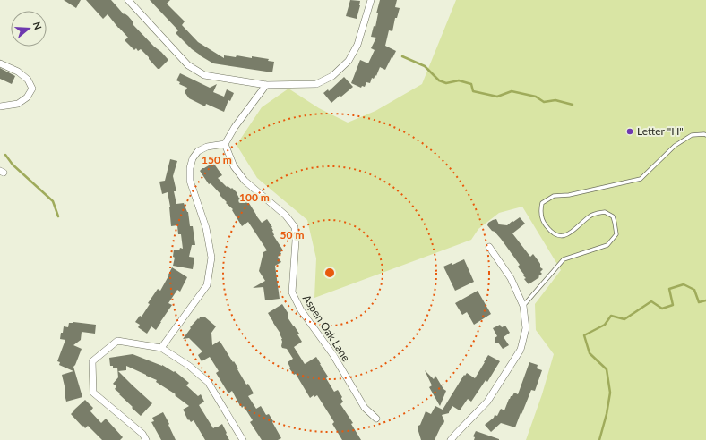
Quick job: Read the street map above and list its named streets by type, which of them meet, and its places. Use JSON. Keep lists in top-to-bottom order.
{
  "streets": {
    "street": ["Aspen Oak Lane"]
  },
  "places": ["Letter \"H\""],
  "north": "right",
  "rings": ["150 m", "100 m", "50 m"]
}
